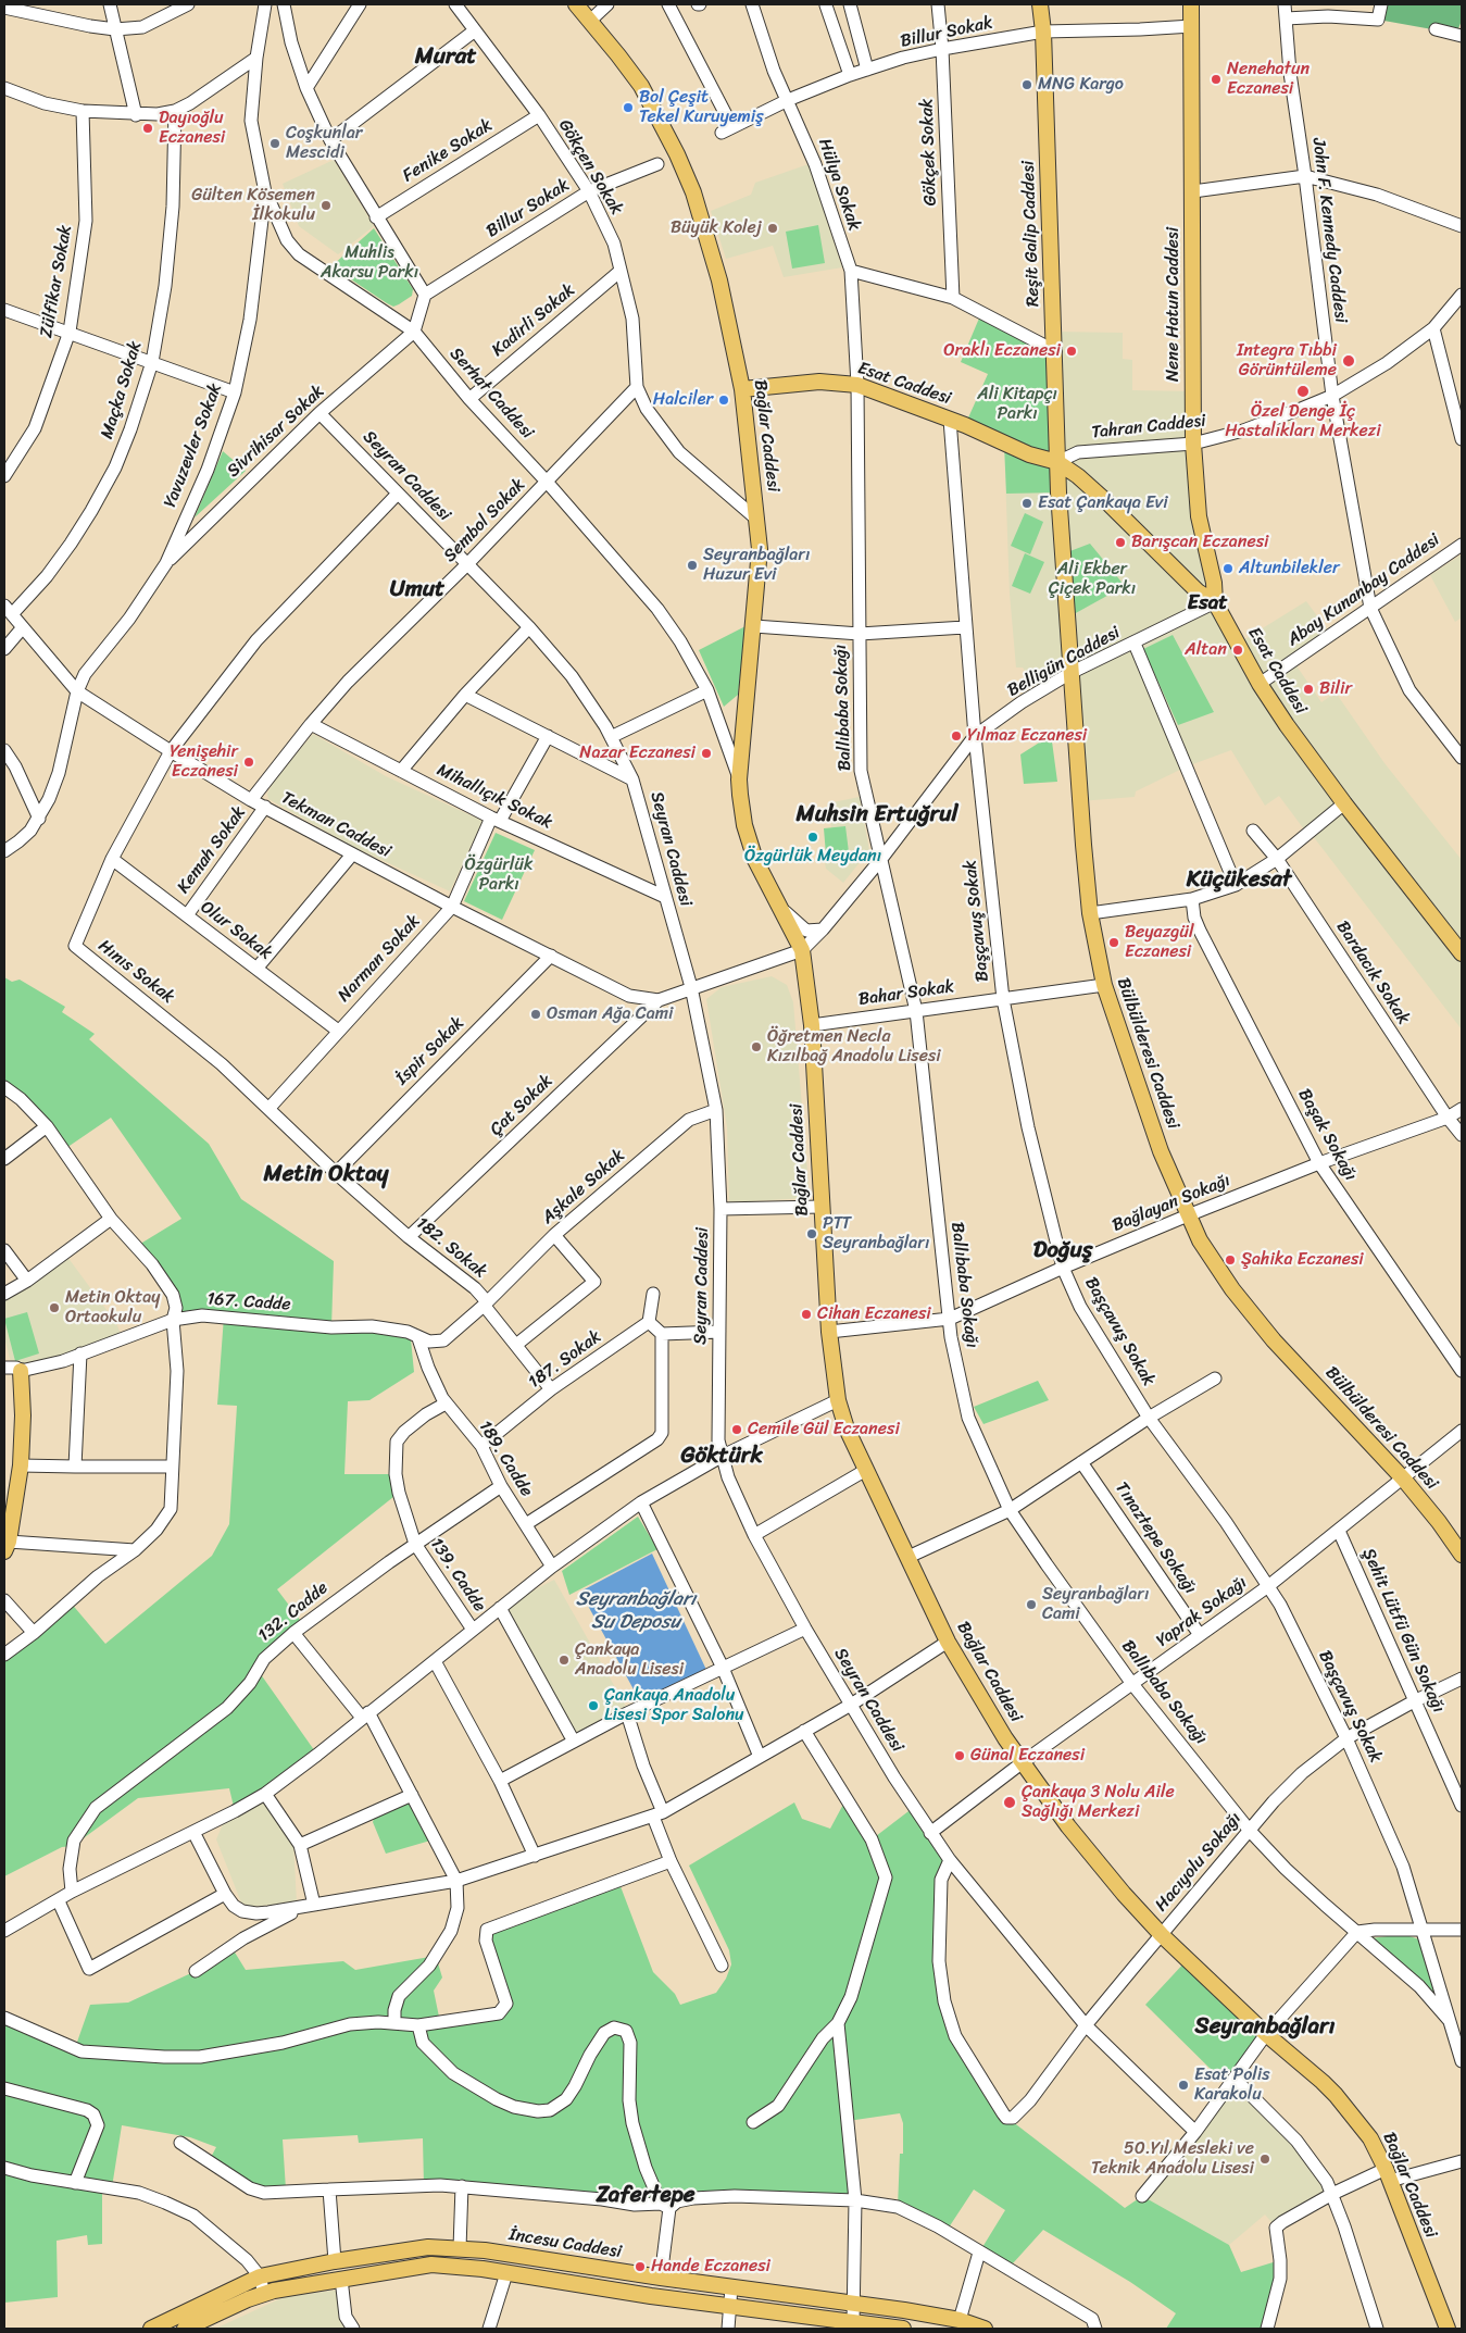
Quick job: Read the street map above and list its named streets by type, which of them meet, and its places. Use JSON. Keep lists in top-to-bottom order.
{
  "streets": {
    "main road": [
      "Reşit Galip Caddesi",
      "Nene Hatun Caddesi",
      "Esat Caddesi",
      "Bağlar Caddesi",
      "Bülbülderesi Caddesi",
      "İncesu Caddesi"
    ],
    "street": [
      "Billur Sokak",
      "Fenike Sokak",
      "Gökçek Sokak",
      "Gökçen Sokak",
      "Hülya Sokak",
      "John F. Kennedy Caddesi",
      "Zülfikar Sokak",
      "Kadirli Sokak",
      "Maçka Sokak",
      "Serhat Caddesi",
      "Tahran Caddesi",
      "Sivrihisar Sokak",
      "Yavuzevler Sokak",
      "Seyran Caddesi",
      "Sembol Sokak",
      "Abay Kunanbay Caddesi",
      "Belligün Caddesi",
      "Ballıbaba Sokağı",
      "Mihallıçık Sokak",
      "Tekman Caddesi",
      "Kemah Sokak",
      "Başçavuş Sokak",
      "Olur Sokak",
      "Narman Sokak",
      "Hınıs Sokak",
      "Bardacık Sokak",
      "Bahar Sokak",
      "İspir Sokak",
      "Çat Sokak",
      "Başak Sokağı",
      "Aşkale Sokak",
      "Bağlayan Sokağı",
      "182. Sokak",
      "167. Cadde",
      "187. Sokak",
      "189. Cadde",
      "Tınaztepe Sokağı",
      "139. Cadde",
      "132. Cadde",
      "Yaprak Sokağı",
      "Şehit Lütfü Gün Sokağı",
      "Hacıyolu Sokağı"
    ]
  },
  "crossings": [
    ["Billur Sokak", "Gökçek Sokak"],
    ["Billur Sokak", "Gökçen Sokak"],
    ["Billur Sokak", "Hülya Sokak"],
    ["Billur Sokak", "Reşit Galip Caddesi"],
    ["Billur Sokak", "Nene Hatun Caddesi"],
    ["Fenike Sokak", "Gökçen Sokak"],
    ["Gökçen Sokak", "Kadirli Sokak"],
    ["Gökçen Sokak", "Bağlar Caddesi"],
    ["Gökçen Sokak", "Sembol Sokak"],
    ["Hülya Sokak", "Esat Caddesi"],
    ["Hülya Sokak", "Ballıbaba Sokağı"],
    ["John F. Kennedy Caddesi", "Tahran Caddesi"],
    ["John F. Kennedy Caddesi", "Abay Kunanbay Caddesi"],
    ["Reşit Galip Caddesi", "Esat Caddesi"],
    ["Reşit Galip Caddesi", "Tahran Caddesi"],
    ["Reşit Galip Caddesi", "Bülbülderesi Caddesi"],
    ["Nene Hatun Caddesi", "Esat Caddesi"],
    ["Nene Hatun Caddesi", "Tahran Caddesi"],
    ["Nene Hatun Caddesi", "Belligün Caddesi"],
    ["Kadirli Sokak", "Serhat Caddesi"],
    ["Esat Caddesi", "Tahran Caddesi"],
    ["Esat Caddesi", "Bağlar Caddesi"],
    ["Esat Caddesi", "Abay Kunanbay Caddesi"],
    ["Esat Caddesi", "Belligün Caddesi"],
    ["Esat Caddesi", "Ballıbaba Sokağı"],
    ["Esat Caddesi", "Başçavuş Sokak"],
    ["Esat Caddesi", "Bülbülderesi Caddesi"],
    ["Maçka Sokak", "Tekman Caddesi"],
    ["Serhat Caddesi", "Sivrihisar Sokak"],
    ["Serhat Caddesi", "Bağlar Caddesi"],
    ["Serhat Caddesi", "Yavuzevler Sokak"],
    ["Serhat Caddesi", "Sembol Sokak"],
    ["Tahran Caddesi", "Bülbülderesi Caddesi"],
    ["Sivrihisar Sokak", "Yavuzevler Sokak"],
    ["Sivrihisar Sokak", "Seyran Caddesi"],
    ["Bağlar Caddesi", "Belligün Caddesi"],
    ["Bağlar Caddesi", "Bahar Sokak"],
    ["Bağlar Caddesi", "Bağlayan Sokağı"],
    ["Bağlar Caddesi", "Yaprak Sokağı"],
    ["Bağlar Caddesi", "Hacıyolu Sokağı"],
    ["Yavuzevler Sokak", "Tekman Caddesi"],
    ["Seyran Caddesi", "Sembol Sokak"],
    ["Seyran Caddesi", "Mihallıçık Sokak"],
    ["Seyran Caddesi", "Hınıs Sokak"],
    ["Seyran Caddesi", "Aşkale Sokak"],
    ["Seyran Caddesi", "Yaprak Sokağı"],
    ["Seyran Caddesi", "Hacıyolu Sokağı"],
    ["Sembol Sokak", "Mihallıçık Sokak"],
    ["Sembol Sokak", "Tekman Caddesi"],
    ["Belligün Caddesi", "Ballıbaba Sokağı"],
    ["Belligün Caddesi", "Başçavuş Sokak"],
    ["Belligün Caddesi", "Bülbülderesi Caddesi"],
    ["Ballıbaba Sokağı", "Başçavuş Sokak"],
    ["Ballıbaba Sokağı", "Bahar Sokak"],
    ["Ballıbaba Sokağı", "Bağlayan Sokağı"],
    ["Ballıbaba Sokağı", "Yaprak Sokağı"],
    ["Ballıbaba Sokağı", "Hacıyolu Sokağı"],
    ["Mihallıçık Sokak", "Narman Sokak"],
    ["Tekman Caddesi", "Kemah Sokak"],
    ["Tekman Caddesi", "Narman Sokak"],
    ["Tekman Caddesi", "Hınıs Sokak"],
    ["Tekman Caddesi", "İspir Sokak"],
    ["Tekman Caddesi", "Çat Sokak"],
    ["Kemah Sokak", "Olur Sokak"],
    ["Başçavuş Sokak", "Bahar Sokak"],
    ["Başçavuş Sokak", "Bağlayan Sokağı"],
    ["Başçavuş Sokak", "Yaprak Sokağı"],
    ["Başçavuş Sokak", "Hacıyolu Sokağı"],
    ["Olur Sokak", "Narman Sokak"],
    ["Olur Sokak", "Hınıs Sokak"],
    ["Narman Sokak", "Hınıs Sokak"],
    ["Hınıs Sokak", "İspir Sokak"],
    ["Hınıs Sokak", "182. Sokak"],
    ["Bardacık Sokak", "Bağlayan Sokağı"],
    ["Bahar Sokak", "Bülbülderesi Caddesi"],
    ["İspir Sokak", "182. Sokak"],
    ["Bülbülderesi Caddesi", "Bağlayan Sokağı"],
    ["Bülbülderesi Caddesi", "Yaprak Sokağı"],
    ["Çat Sokak", "182. Sokak"],
    ["Başak Sokağı", "Bağlayan Sokağı"],
    ["Aşkale Sokak", "182. Sokak"],
    ["Aşkale Sokak", "167. Cadde"],
    ["182. Sokak", "167. Cadde"],
    ["182. Sokak", "187. Sokak"],
    ["167. Cadde", "189. Cadde"],
    ["187. Sokak", "189. Cadde"],
    ["189. Cadde", "139. Cadde"],
    ["189. Cadde", "132. Cadde"],
    ["Tınaztepe Sokağı", "Yaprak Sokağı"],
    ["139. Cadde", "132. Cadde"],
    ["Yaprak Sokağı", "Şehit Lütfü Gün Sokağı"],
    ["Şehit Lütfü Gün Sokağı", "Hacıyolu Sokağı"]
  ],
  "districts": [
    "Murat",
    "Umut",
    "Esat",
    "Muhsin Ertuğrul",
    "Küçükesat",
    "Metin Oktay",
    "Doğuş",
    "Göktürk",
    "Seyranbağları",
    "Zafertepe"
  ],
  "water": ["Seyranbağları Su Deposu"],
  "parks": [
    "Muhlis Akarsu Parkı",
    "Ali Kitapçı Parkı",
    "Ali Ekber Çiçek Parkı",
    "Özgürlük Parkı"
  ],
  "places": [
    "Nenehatun Eczanesi",
    "MNG Kargo",
    "Bol Çeşit Tekel Kuruyemiş",
    "Dayıoğlu Eczanesi",
    "Coşkunlar Mescidi",
    "Gülten Kösemen İlkokulu",
    "Büyük Kolej",
    "Oraklı Eczanesi",
    "Integra Tıbbi Görüntüleme",
    "Özel Denge İç Hastalıkları Merkezi",
    "Halciler",
    "Esat Çankaya Evi",
    "Barışcan Eczanesi",
    "Seyranbağları Huzur Evi",
    "Altunbilekler",
    "Altan",
    "Bilir",
    "Yılmaz Eczanesi",
    "Nazar Eczanesi",
    "Yenişehir Eczanesi",
    "Özgürlük Meydanı",
    "Beyazgül Eczanesi",
    "Osman Ağa Cami",
    "Öğretmen Necla Kızılbağ Anadolu Lisesi",
    "PTT Seyranbağları",
    "Şahika Eczanesi",
    "Metin Oktay Ortaokulu",
    "Cihan Eczanesi",
    "Cemile Gül Eczanesi",
    "Seyranbağları Cami",
    "Çankaya Anadolu Lisesi",
    "Çankaya Anadolu Lisesi Spor Salonu",
    "Günal Eczanesi",
    "Çankaya 3 Nolu Aile Sağlığı Merkezi",
    "Esat Polis Karakolu",
    "50.Yıl Mesleki ve Teknik Anadolu Lisesi",
    "Hande Eczanesi"
  ]
}
